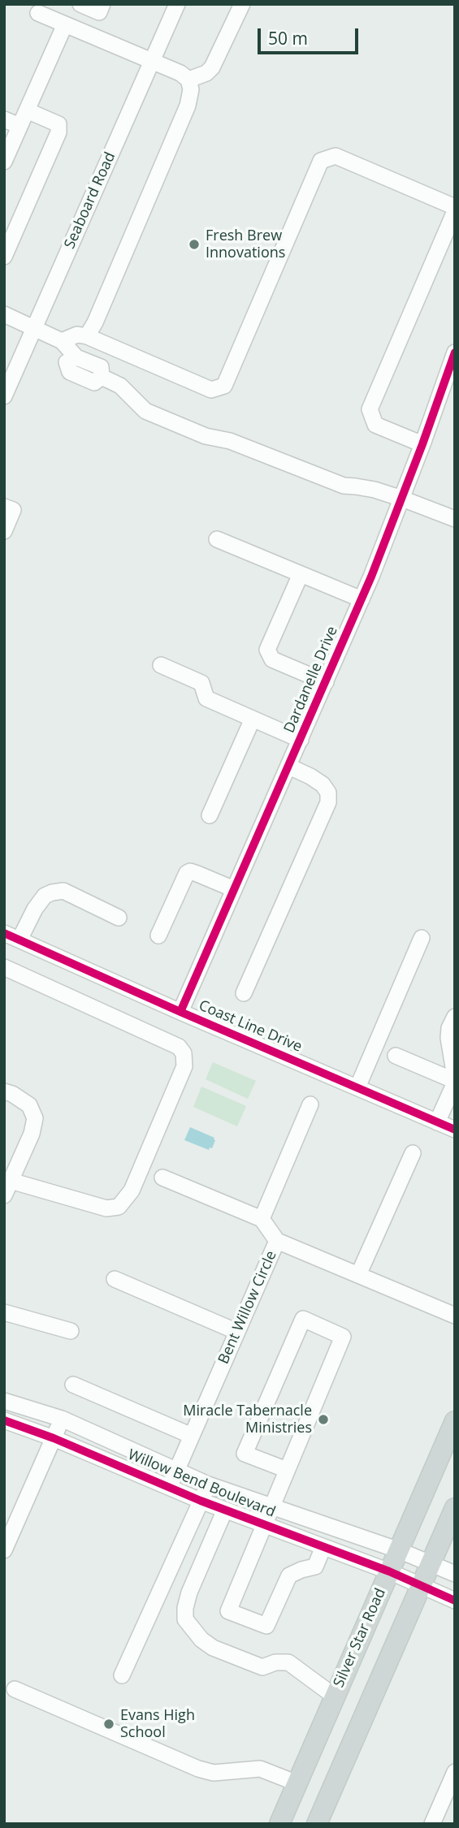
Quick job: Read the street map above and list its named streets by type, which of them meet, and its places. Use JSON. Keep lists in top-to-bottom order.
{
  "streets": {
    "main road": ["Silver Star Road"],
    "street": [
      "Seaboard Road",
      "Dardanelle Drive",
      "Coast Line Drive",
      "Bent Willow Circle",
      "Willow Bend Boulevard"
    ]
  },
  "crossings": [
    ["Dardanelle Drive", "Coast Line Drive"],
    ["Bent Willow Circle", "Willow Bend Boulevard"],
    ["Willow Bend Boulevard", "Silver Star Road"]
  ],
  "places": ["Fresh Brew Innovations", "Miracle Tabernacle Ministries", "Evans High School"],
  "scale_bar": "50 m"
}
